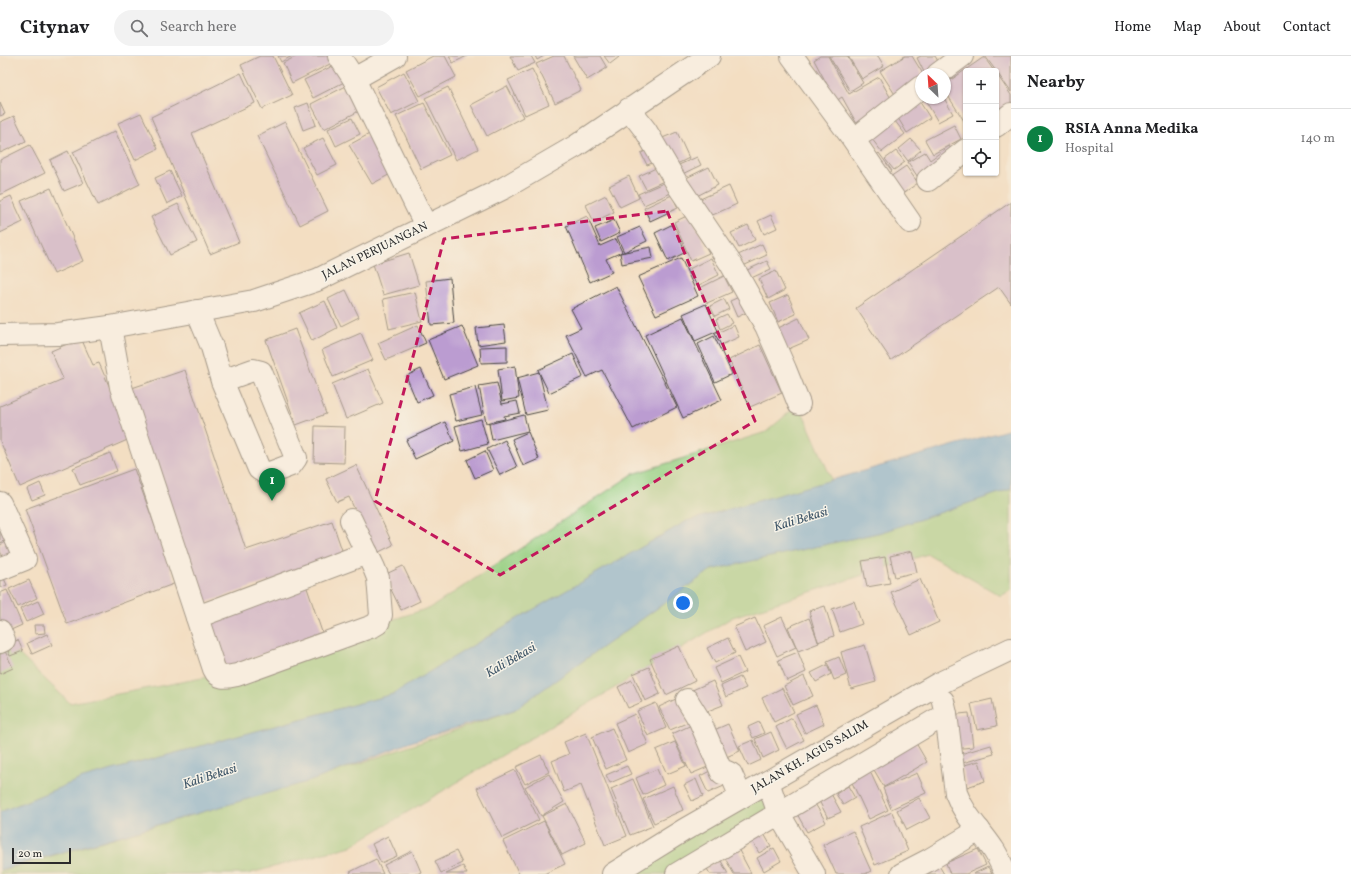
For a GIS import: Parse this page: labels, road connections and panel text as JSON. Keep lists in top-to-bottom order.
{
  "streets": {
    "street": ["JALAN PERJUANGAN", "JALAN KH. AGUS SALIM"]
  },
  "water": ["Kali Bekasi"],
  "scale_bar": "20 m",
  "north": "top left",
  "page": {
    "header": "Citynav",
    "search": "Search here",
    "nav": [
      "Home",
      "Map",
      "About",
      "Contact"
    ],
    "heading": "Nearby",
    "map_buttons": ["+", "−"],
    "list": [
      {
        "mark": "1",
        "name": "RSIA Anna Medika",
        "note": "Hospital",
        "value": "140 m"
      }
    ],
    "pins": "1",
    "scale": "20 m"
  }
}
